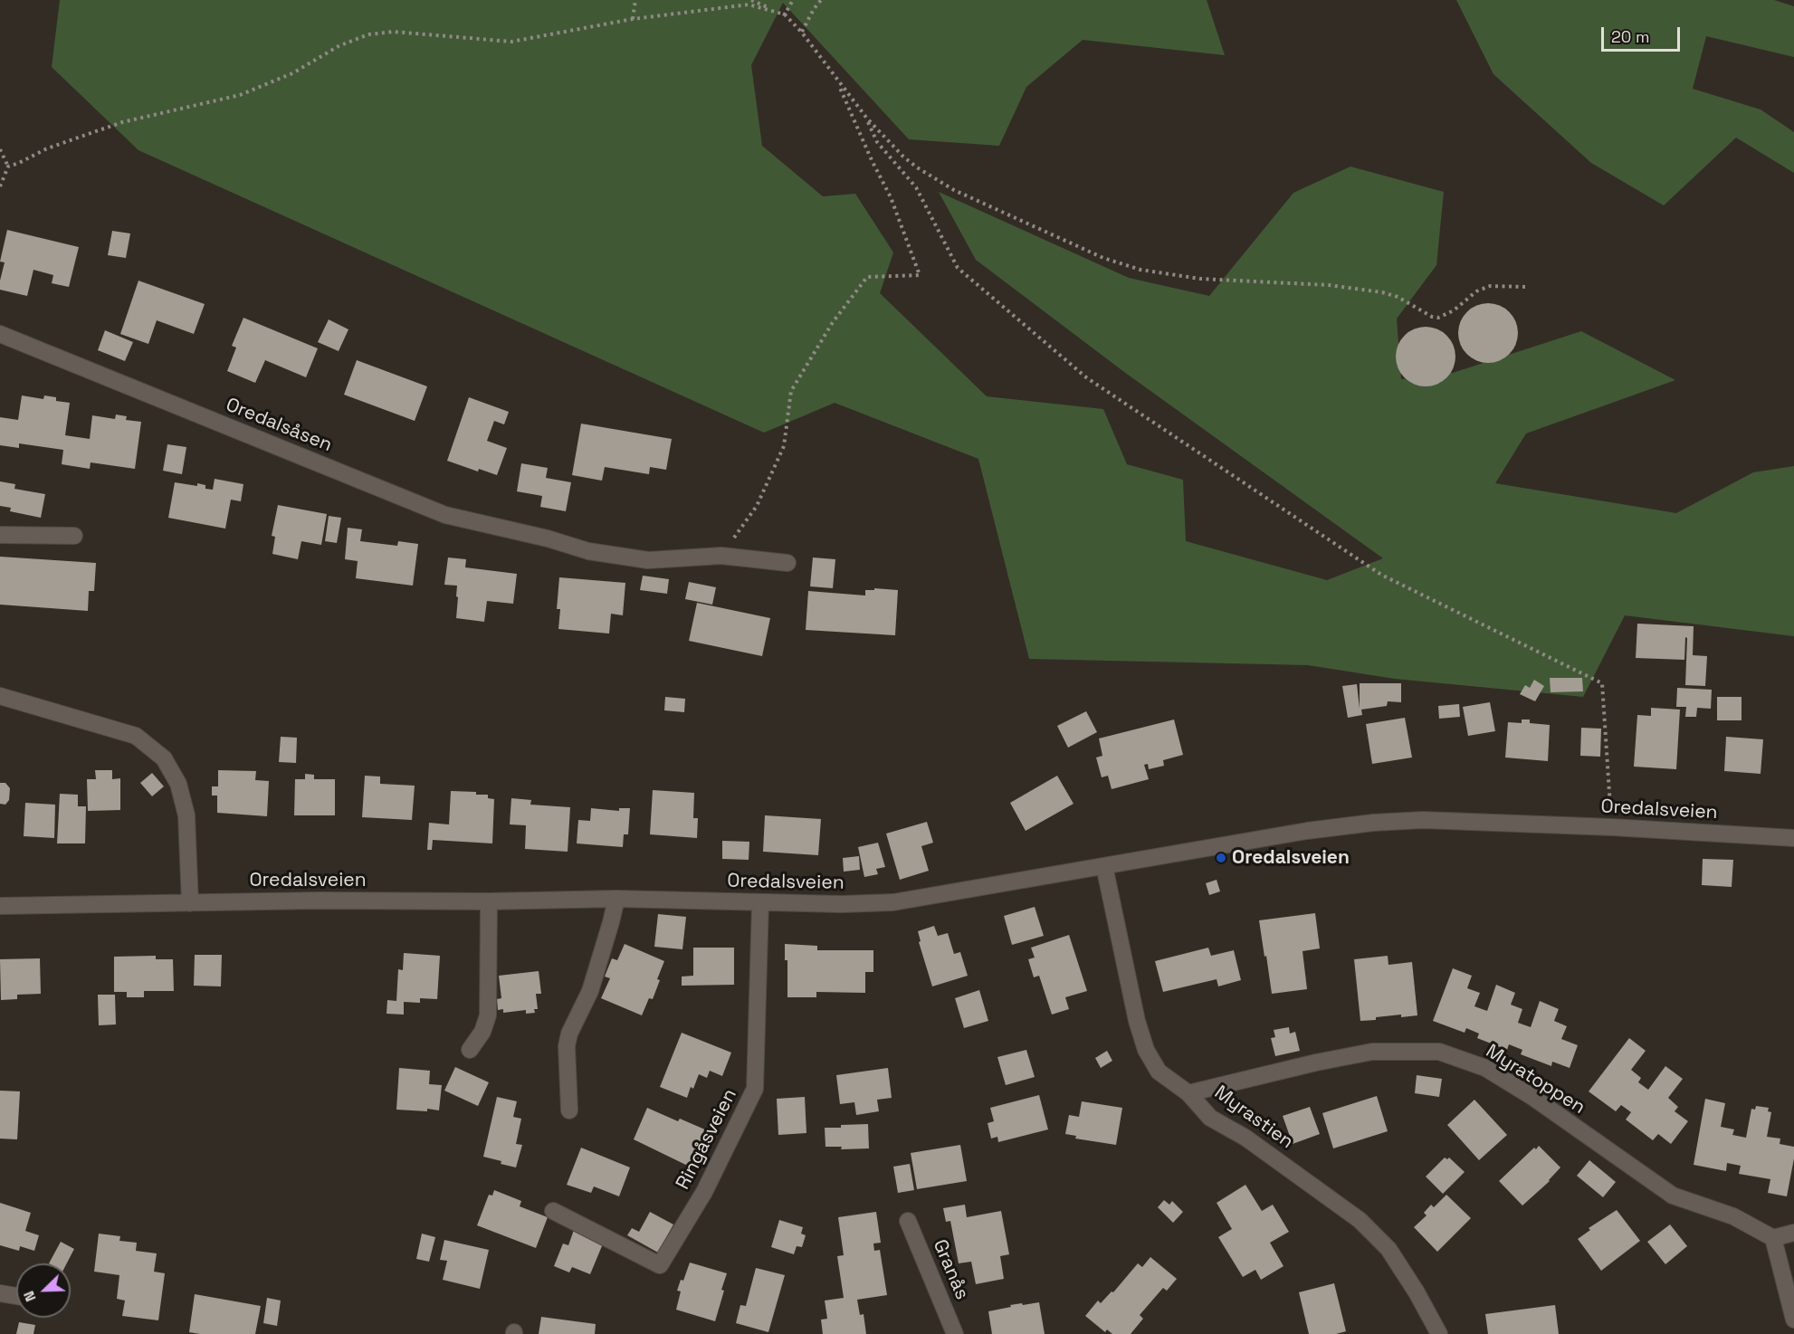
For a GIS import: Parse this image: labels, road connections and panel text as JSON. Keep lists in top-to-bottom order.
{
  "streets": {
    "street": [
      "Oredalsåsen",
      "Oredalsveien",
      "Myratoppen",
      "Myrastien",
      "Ringåsveien",
      "Granås"
    ]
  },
  "crossings": [
    ["Oredalsveien", "Myrastien"],
    ["Oredalsveien", "Ringåsveien"],
    ["Myratoppen", "Myrastien"]
  ],
  "places": ["Oredalsveien"],
  "scale_bar": "20 m",
  "north": "bottom left"
}
